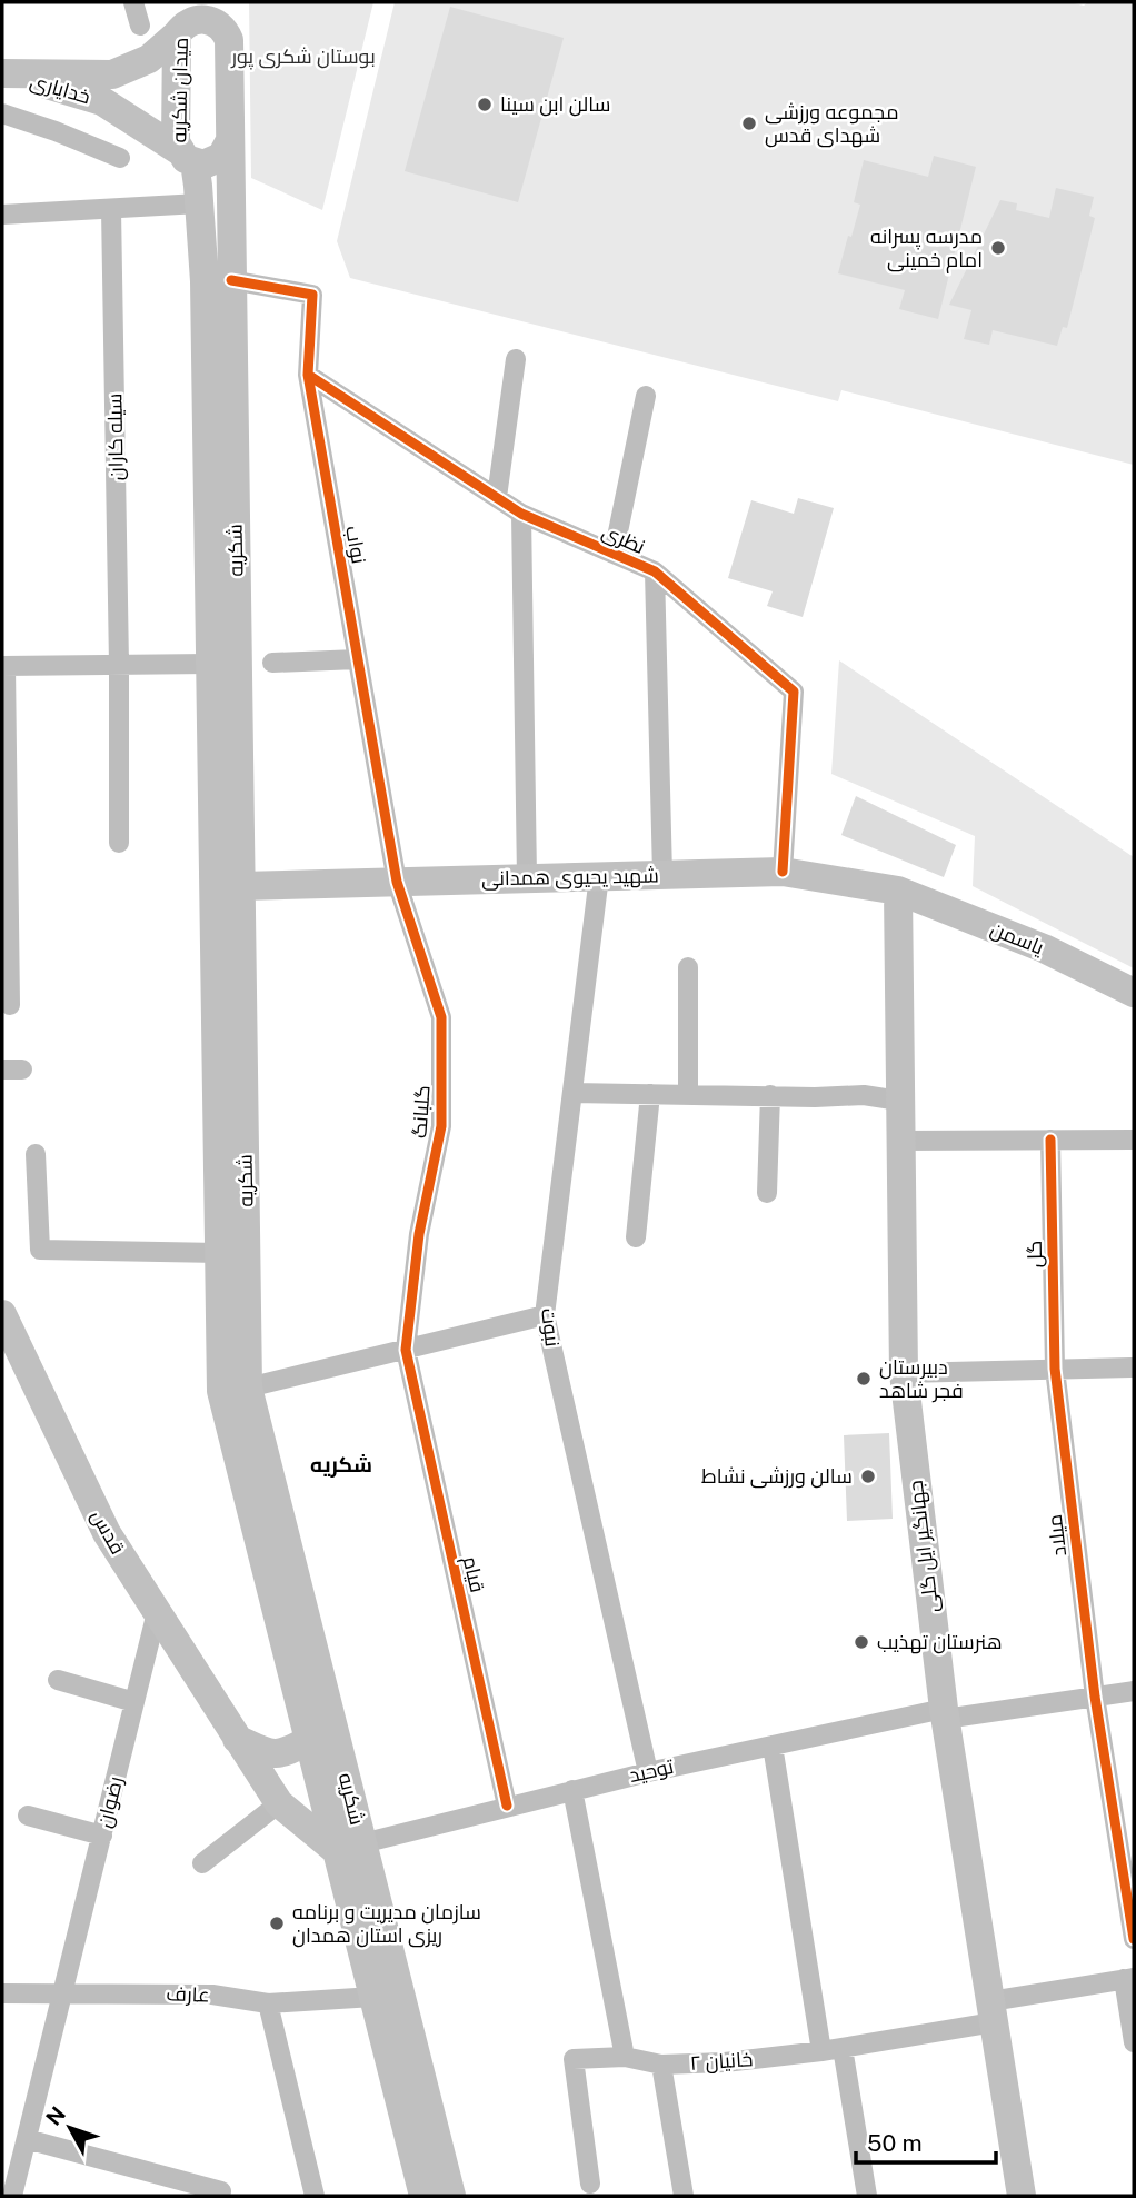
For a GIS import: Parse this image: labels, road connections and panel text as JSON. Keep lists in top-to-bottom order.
{
  "streets": {
    "main road": [
      "خدایاری",
      "میدان شکریه",
      "شکریه",
      "شهید یحیوی همدانی",
      "یاسمن",
      "قدس",
      "جهانگیر ایل گلی"
    ],
    "street": [
      "سیله کاران",
      "نظری",
      "نواب",
      "گلبانگ",
      "گل",
      "نبوت",
      "میلاد",
      "قیام",
      "توحید",
      "رضوان",
      "عارف",
      "خانیان ۲"
    ]
  },
  "crossings": [
    ["خدایاری", "میدان شکریه"],
    ["خدایاری", "شکریه"],
    ["میدان شکریه", "شکریه"],
    ["نظری", "نواب"],
    ["نظری", "شهید یحیوی همدانی"],
    ["نواب", "شکریه"],
    ["نواب", "شهید یحیوی همدانی"],
    ["نواب", "گلبانگ"],
    ["شکریه", "شهید یحیوی همدانی"],
    ["شکریه", "قدس"],
    ["شکریه", "توحید"],
    ["شکریه", "عارف"],
    ["شهید یحیوی همدانی", "یاسمن"],
    ["شهید یحیوی همدانی", "گلبانگ"],
    ["شهید یحیوی همدانی", "نبوت"],
    ["شهید یحیوی همدانی", "جهانگیر ایل گلی"],
    ["یاسمن", "جهانگیر ایل گلی"],
    ["گلبانگ", "قیام"],
    ["گل", "میلاد"],
    ["نبوت", "توحید"],
    ["قدس", "توحید"],
    ["قدس", "رضوان"],
    ["میلاد", "توحید"],
    ["جهانگیر ایل گلی", "توحید"],
    ["جهانگیر ایل گلی", "خانیان ۲"],
    ["قیام", "توحید"],
    ["رضوان", "عارف"]
  ],
  "districts": ["شکریه"],
  "parks": ["بوستان شکری پور"],
  "places": [
    "سالن ابن سینا",
    "مجموعه ورزشی شهدای قدس",
    "مدرسه پسرانه امام خمینی",
    "دبیرستان فجر شاهد",
    "سالن ورزشی نشاط",
    "هنرستان تهذیب",
    "سازمان مدیریت و برنامه ریزی استان همدان"
  ],
  "scale_bar": "50 m",
  "north": "top left"
}
